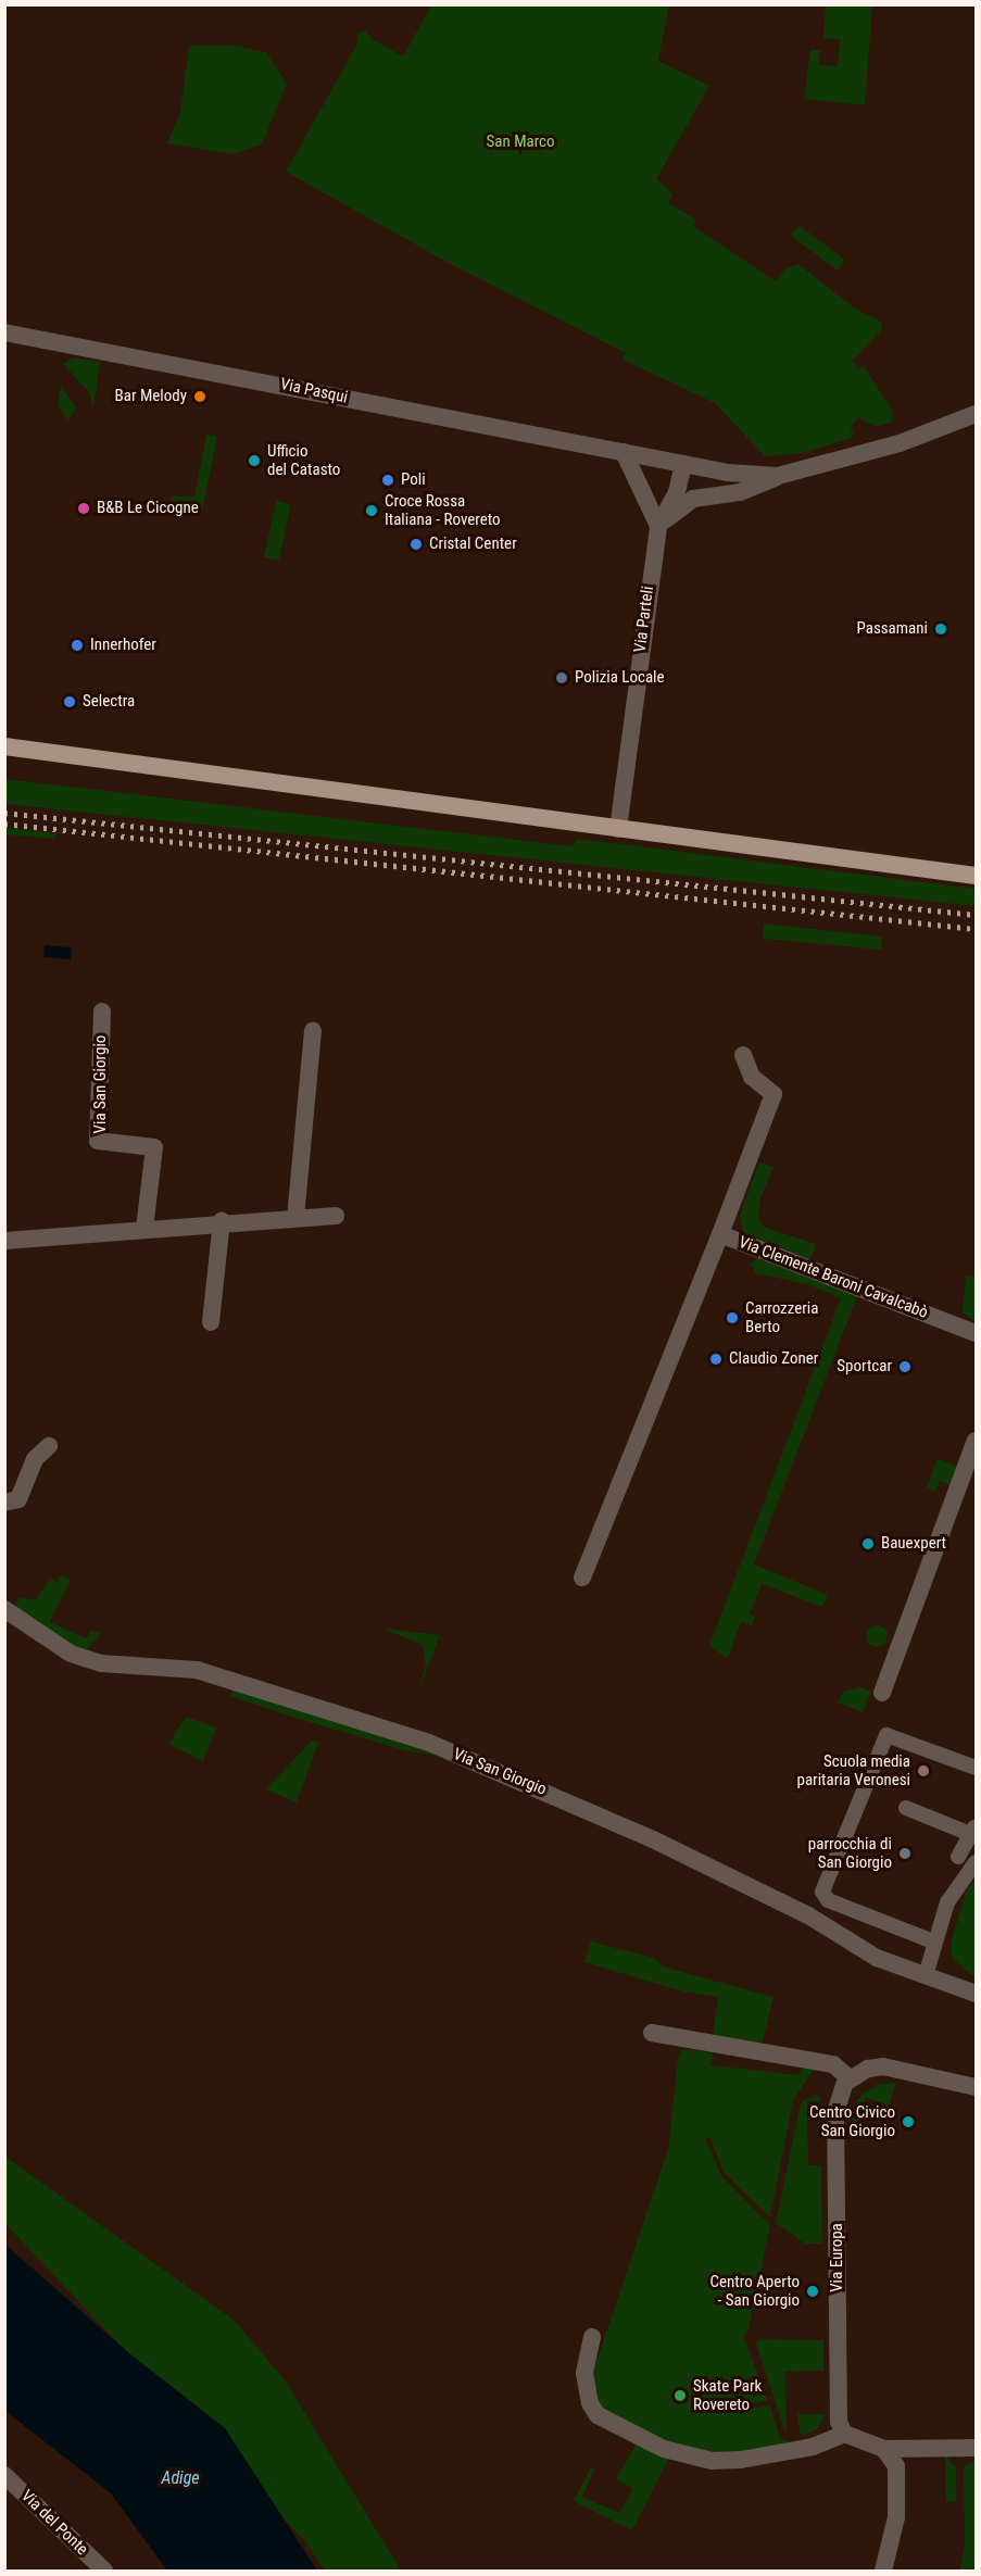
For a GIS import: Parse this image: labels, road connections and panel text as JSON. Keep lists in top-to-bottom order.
{
  "streets": {
    "street": [
      "Via Pasqui",
      "Via Parteli",
      "Via San Giorgio",
      "Via Clemente Baroni Cavalcabò",
      "Via Europa",
      "Via del Ponte"
    ]
  },
  "water": ["Adige"],
  "parks": ["San Marco"],
  "places": [
    "Bar Melody",
    "Ufficio del Catasto",
    "Poli",
    "B&B Le Cicogne",
    "Croce Rossa Italiana - Rovereto",
    "Cristal Center",
    "Passamani",
    "Innerhofer",
    "Polizia Locale",
    "Selectra",
    "Carrozzeria Berto",
    "Claudio Zoner",
    "Sportcar",
    "Bauexpert",
    "Scuola media paritaria Veronesi",
    "parrocchia di San Giorgio",
    "Centro Civico San Giorgio",
    "Centro Aperto - San Giorgio",
    "Skate Park Rovereto"
  ]
}
